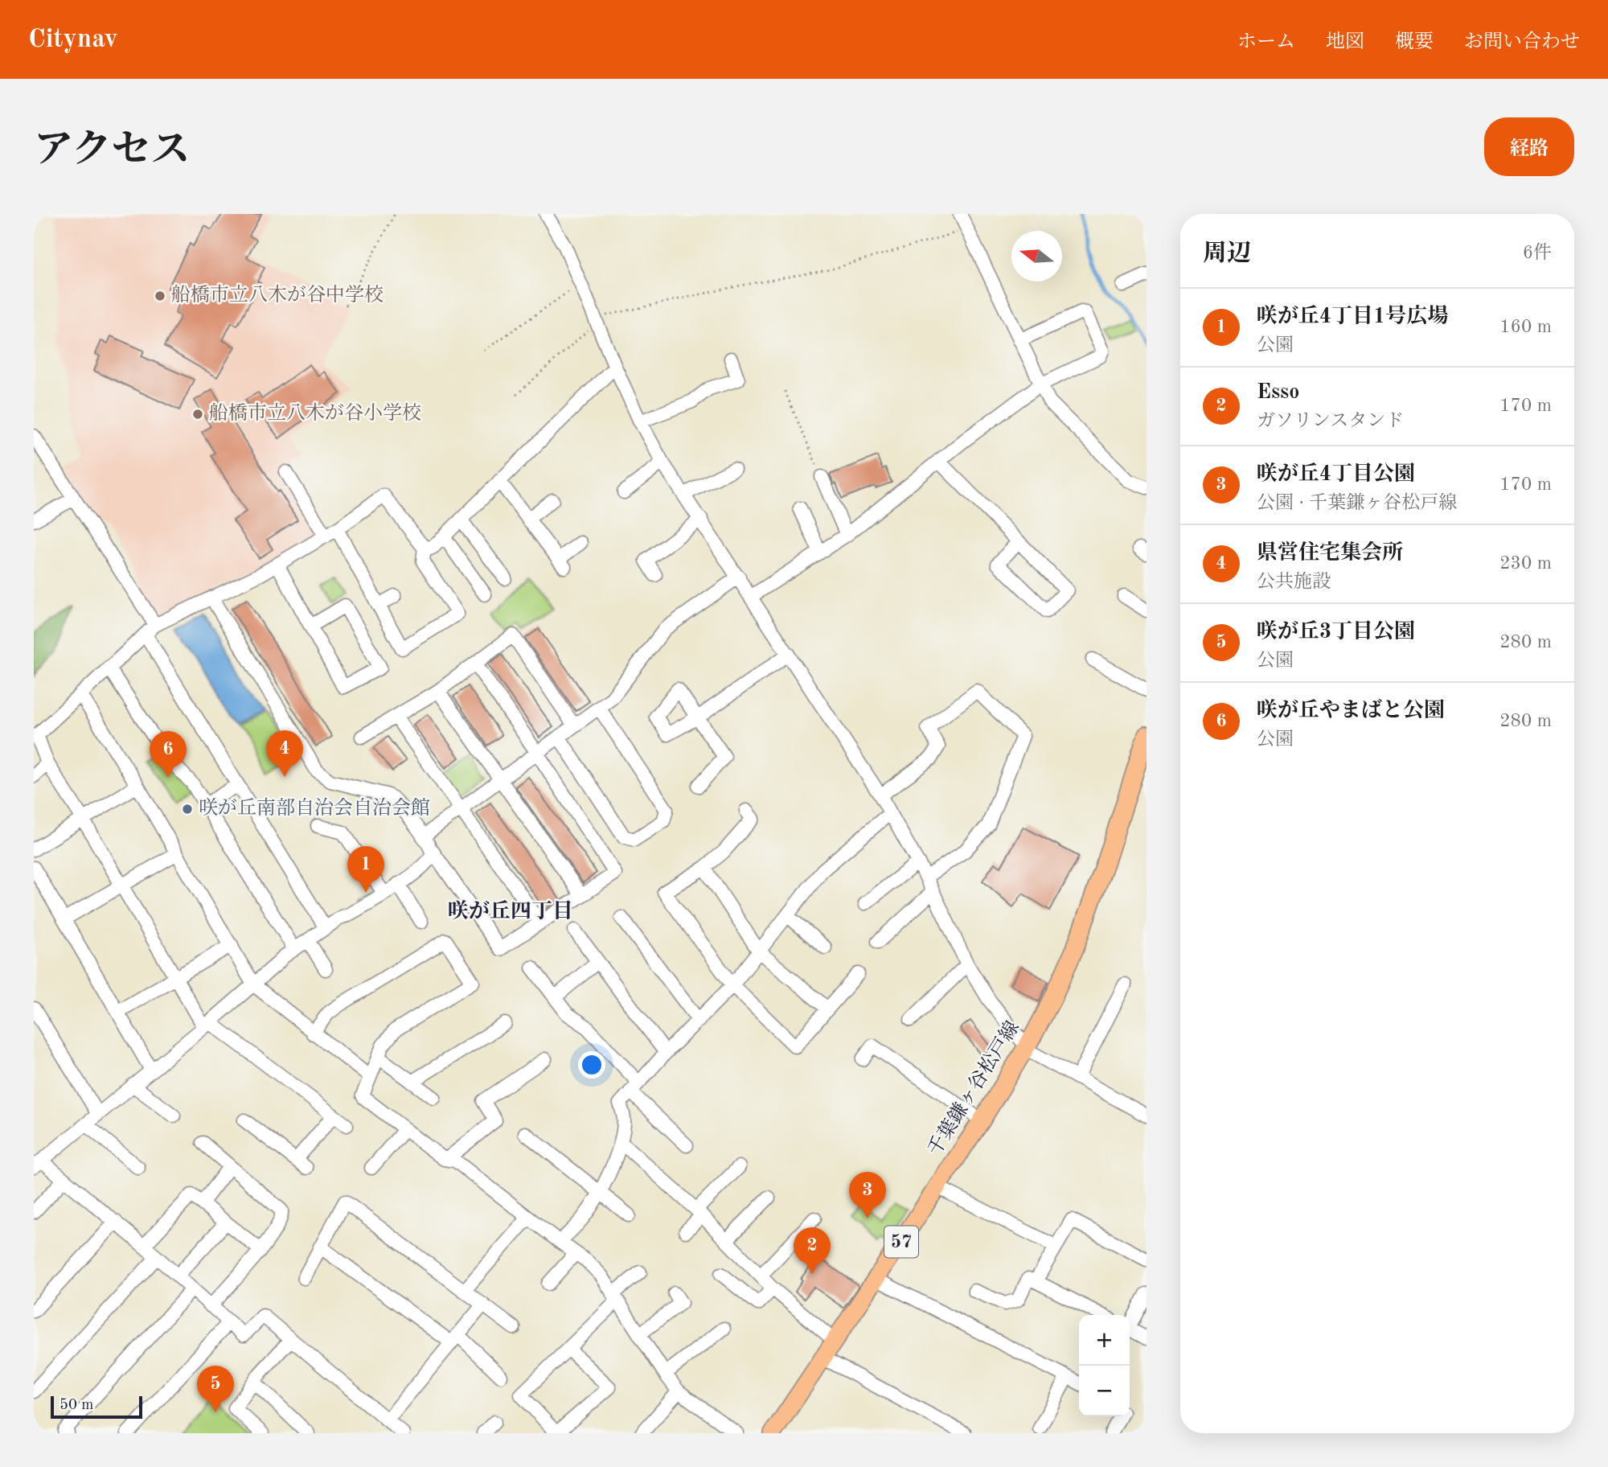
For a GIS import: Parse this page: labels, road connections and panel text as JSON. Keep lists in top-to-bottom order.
{
  "streets": {
    "main road": ["千葉鎌ヶ谷松戸線", "57"]
  },
  "districts": ["咲が丘四丁目"],
  "places": ["船橋市立八木が谷中学校", "船橋市立八木が谷小学校", "咲が丘南部自治会自治会館"],
  "scale_bar": "50 m",
  "north": "left",
  "page": {
    "header": "Citynav",
    "nav": [
      "ホーム",
      "地図",
      "概要",
      "お問い合わせ"
    ],
    "title": "アクセス",
    "buttons": "経路",
    "heading": ["周辺", "6件"],
    "list": [
      {
        "mark": "1",
        "name": "咲が丘4丁目1号広場",
        "note": "公園",
        "value": "160 m"
      },
      {
        "mark": "2",
        "name": "Esso",
        "note": "ガソリンスタンド",
        "value": "170 m"
      },
      {
        "mark": "3",
        "name": "咲が丘4丁目公園",
        "note": "公園 · 千葉鎌ヶ谷松戸線",
        "value": "170 m"
      },
      {
        "mark": "4",
        "name": "県営住宅集会所",
        "note": "公共施設",
        "value": "230 m"
      },
      {
        "mark": "5",
        "name": "咲が丘3丁目公園",
        "note": "公園",
        "value": "280 m"
      },
      {
        "mark": "6",
        "name": "咲が丘やまばと公園",
        "note": "公園",
        "value": "280 m"
      }
    ],
    "pins": [
      "4",
      "6",
      "1",
      "3",
      "2",
      "5"
    ],
    "map_buttons": ["+", "−"],
    "scale": "50 m"
  }
}
